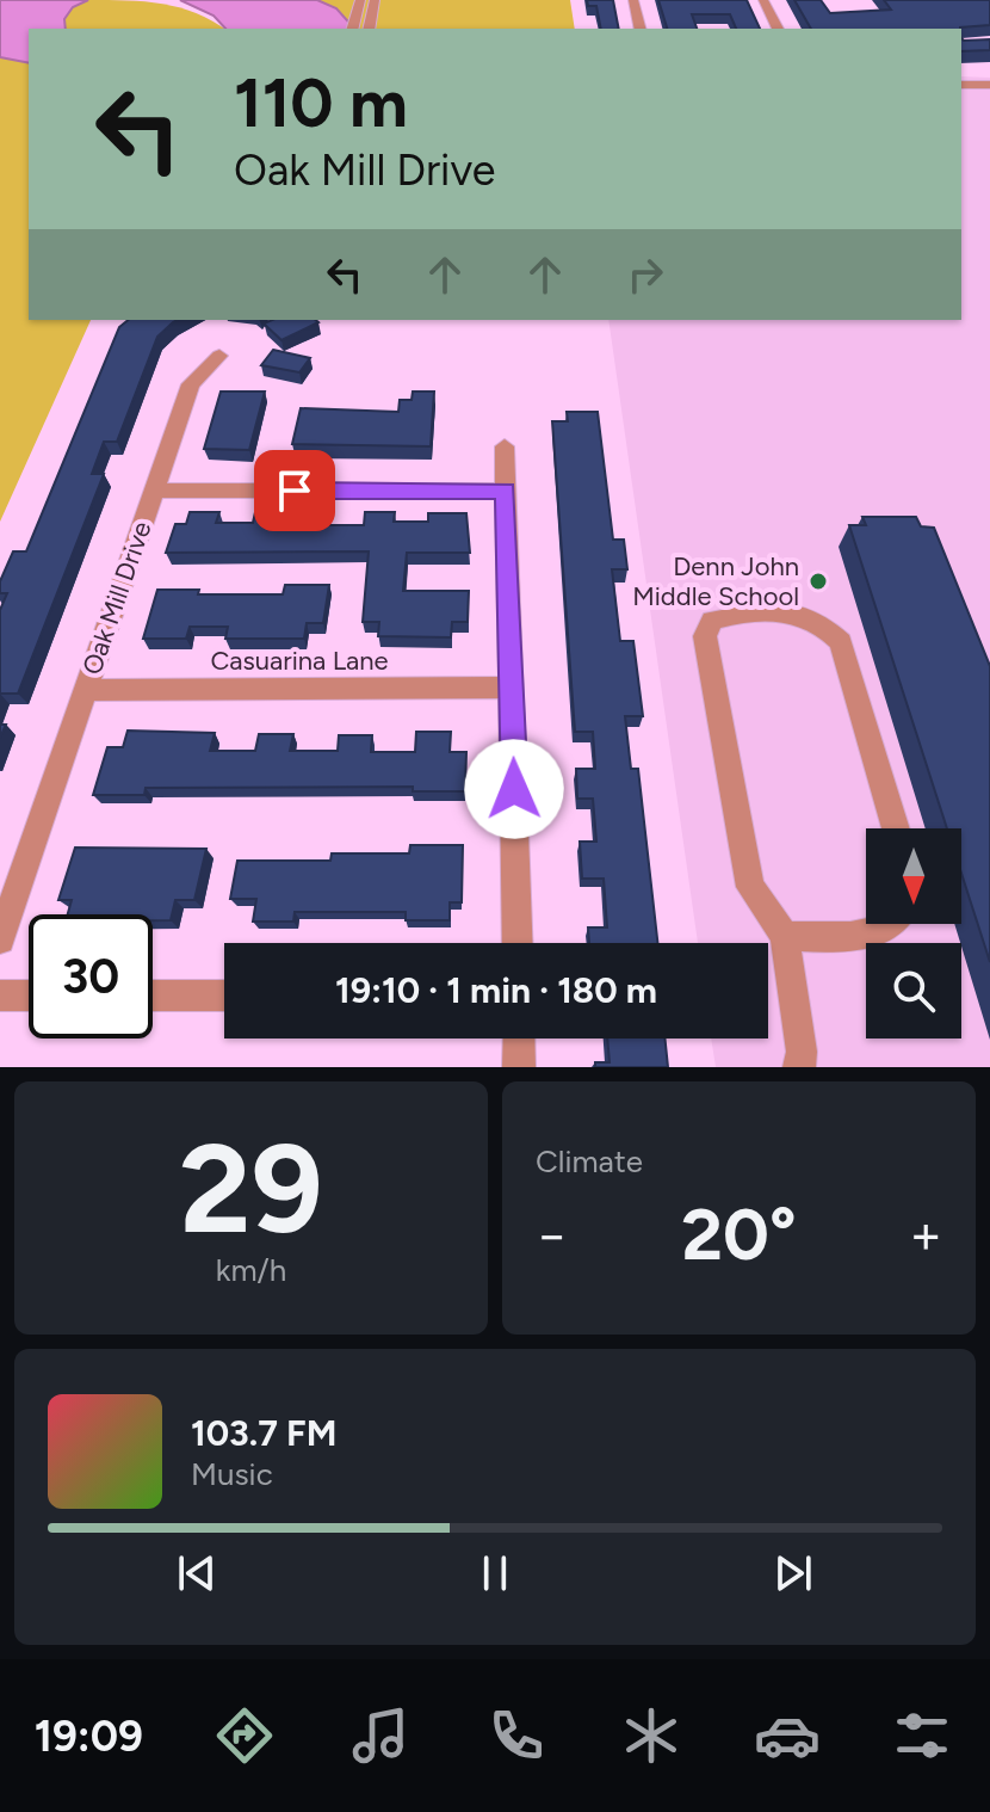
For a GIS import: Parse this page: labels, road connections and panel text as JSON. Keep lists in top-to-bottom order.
{
  "streets": {
    "street": ["Oak Mill Drive", "Casuarina Lane"]
  },
  "crossings": [
    ["Oak Mill Drive", "Casuarina Lane"]
  ],
  "places": ["Denn John Middle School"],
  "north": "bottom",
  "page": {
    "turn": ["110 m", "Oak Mill Drive"],
    "limit": "30",
    "trip": "19:10 · 1 min · 180 m",
    "tile": [
      ["29", "km/h"],
      "Climate"
    ],
    "heat": ["−", "20°", "+"],
    "song": ["103.7 FM", "Music"],
    "tabs": "19:09"
  }
}
